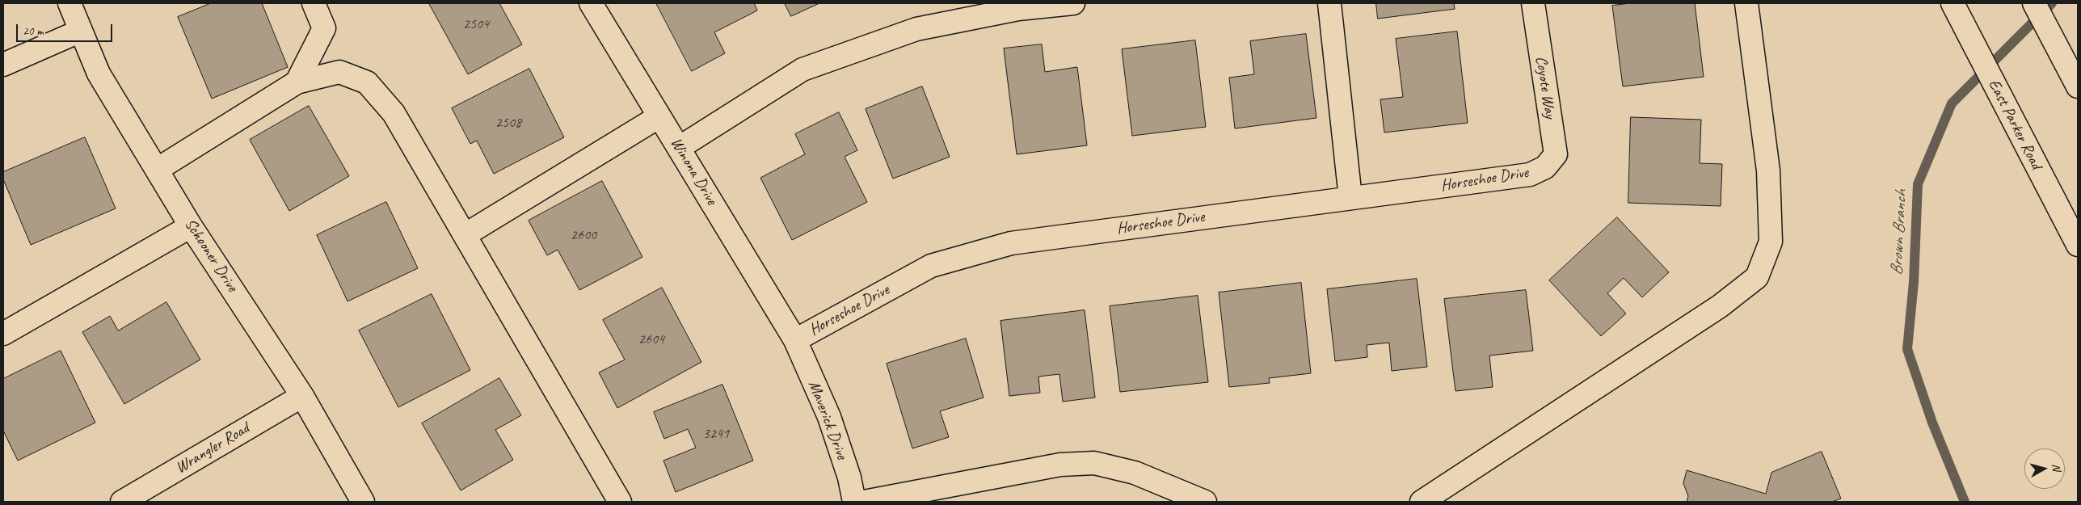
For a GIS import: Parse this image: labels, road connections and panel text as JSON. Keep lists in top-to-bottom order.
{
  "streets": {
    "street": [
      "Coyote Way",
      "East Parker Road",
      "Winona Drive",
      "Horseshoe Drive",
      "Schooner Drive",
      "Maverick Drive",
      "Wrangler Road"
    ]
  },
  "crossings": [
    ["Coyote Way", "Horseshoe Drive"],
    ["Winona Drive", "Horseshoe Drive"],
    ["Winona Drive", "Maverick Drive"],
    ["Horseshoe Drive", "Maverick Drive"],
    ["Schooner Drive", "Wrangler Road"]
  ],
  "water": ["Brown Branch"],
  "house_numbers": [
    "2504",
    "2508",
    "2600",
    "2604",
    "3241"
  ],
  "scale_bar": "20 m",
  "north": "right"
}
